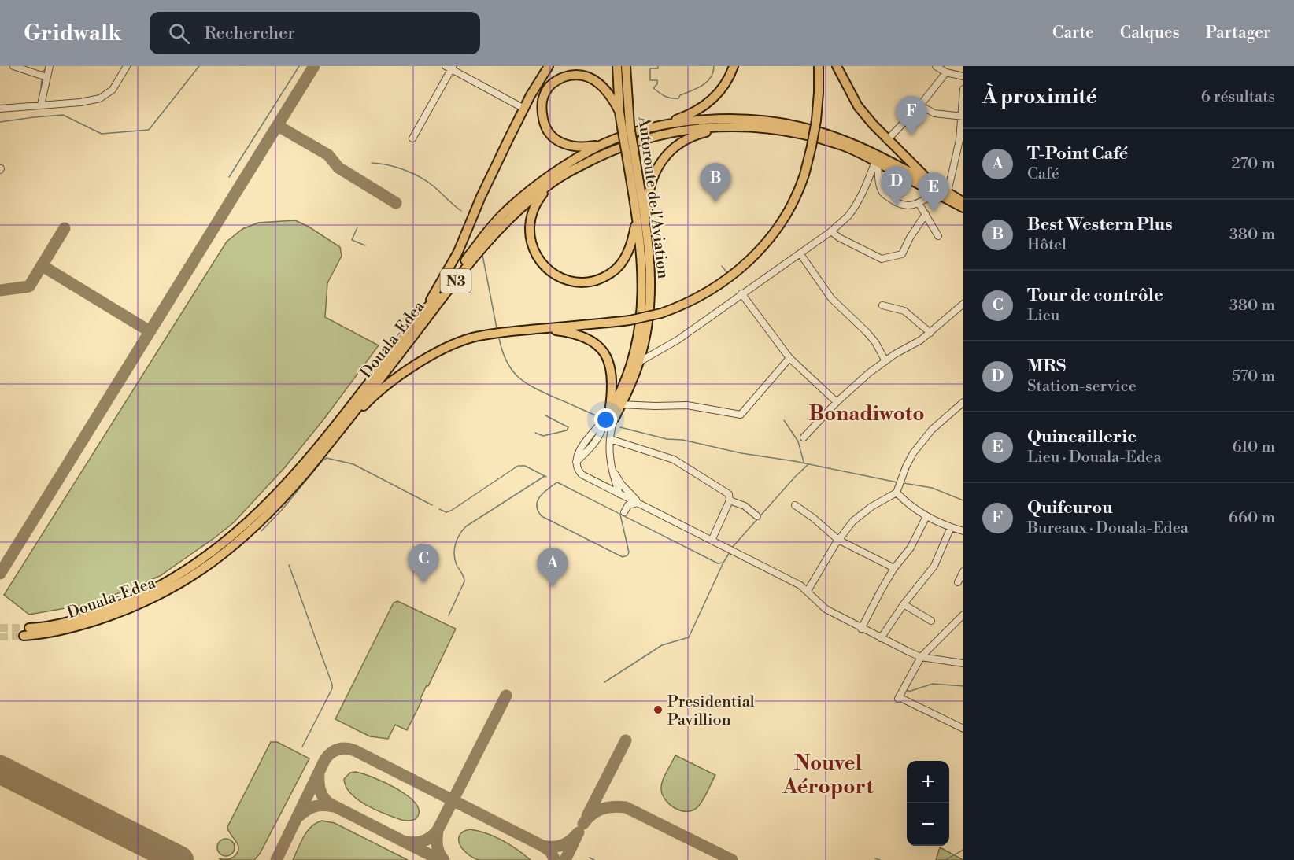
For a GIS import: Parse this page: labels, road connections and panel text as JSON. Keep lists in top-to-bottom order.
{
  "streets": {
    "highway": ["Autoroute de l'Aviation", "N3", "Douala-Edea"]
  },
  "districts": ["Bonadiwoto", "Nouvel Aéroport"],
  "places": ["Presidential Pavillion"],
  "page": {
    "header": "Gridwalk",
    "search": "Rechercher",
    "nav": ["Carte", "Calques", "Partager"],
    "heading": ["À proximité", "6 résultats"],
    "pins": [
      "F",
      "B",
      "D",
      "E",
      "C",
      "A"
    ],
    "list": [
      {
        "mark": "A",
        "name": "T-Point Café",
        "note": "Café",
        "value": "270 m"
      },
      {
        "mark": "B",
        "name": "Best Western Plus",
        "note": "Hôtel",
        "value": "380 m"
      },
      {
        "mark": "C",
        "name": "Tour de contrôle",
        "note": "Lieu",
        "value": "380 m"
      },
      {
        "mark": "D",
        "name": "MRS",
        "note": "Station-service",
        "value": "570 m"
      },
      {
        "mark": "E",
        "name": "Quincaillerie",
        "note": "Lieu · Douala-Edea",
        "value": "610 m"
      },
      {
        "mark": "F",
        "name": "Quifeurou",
        "note": "Bureaux · Douala-Edea",
        "value": "660 m"
      }
    ],
    "map_buttons": ["+", "−"]
  }
}
